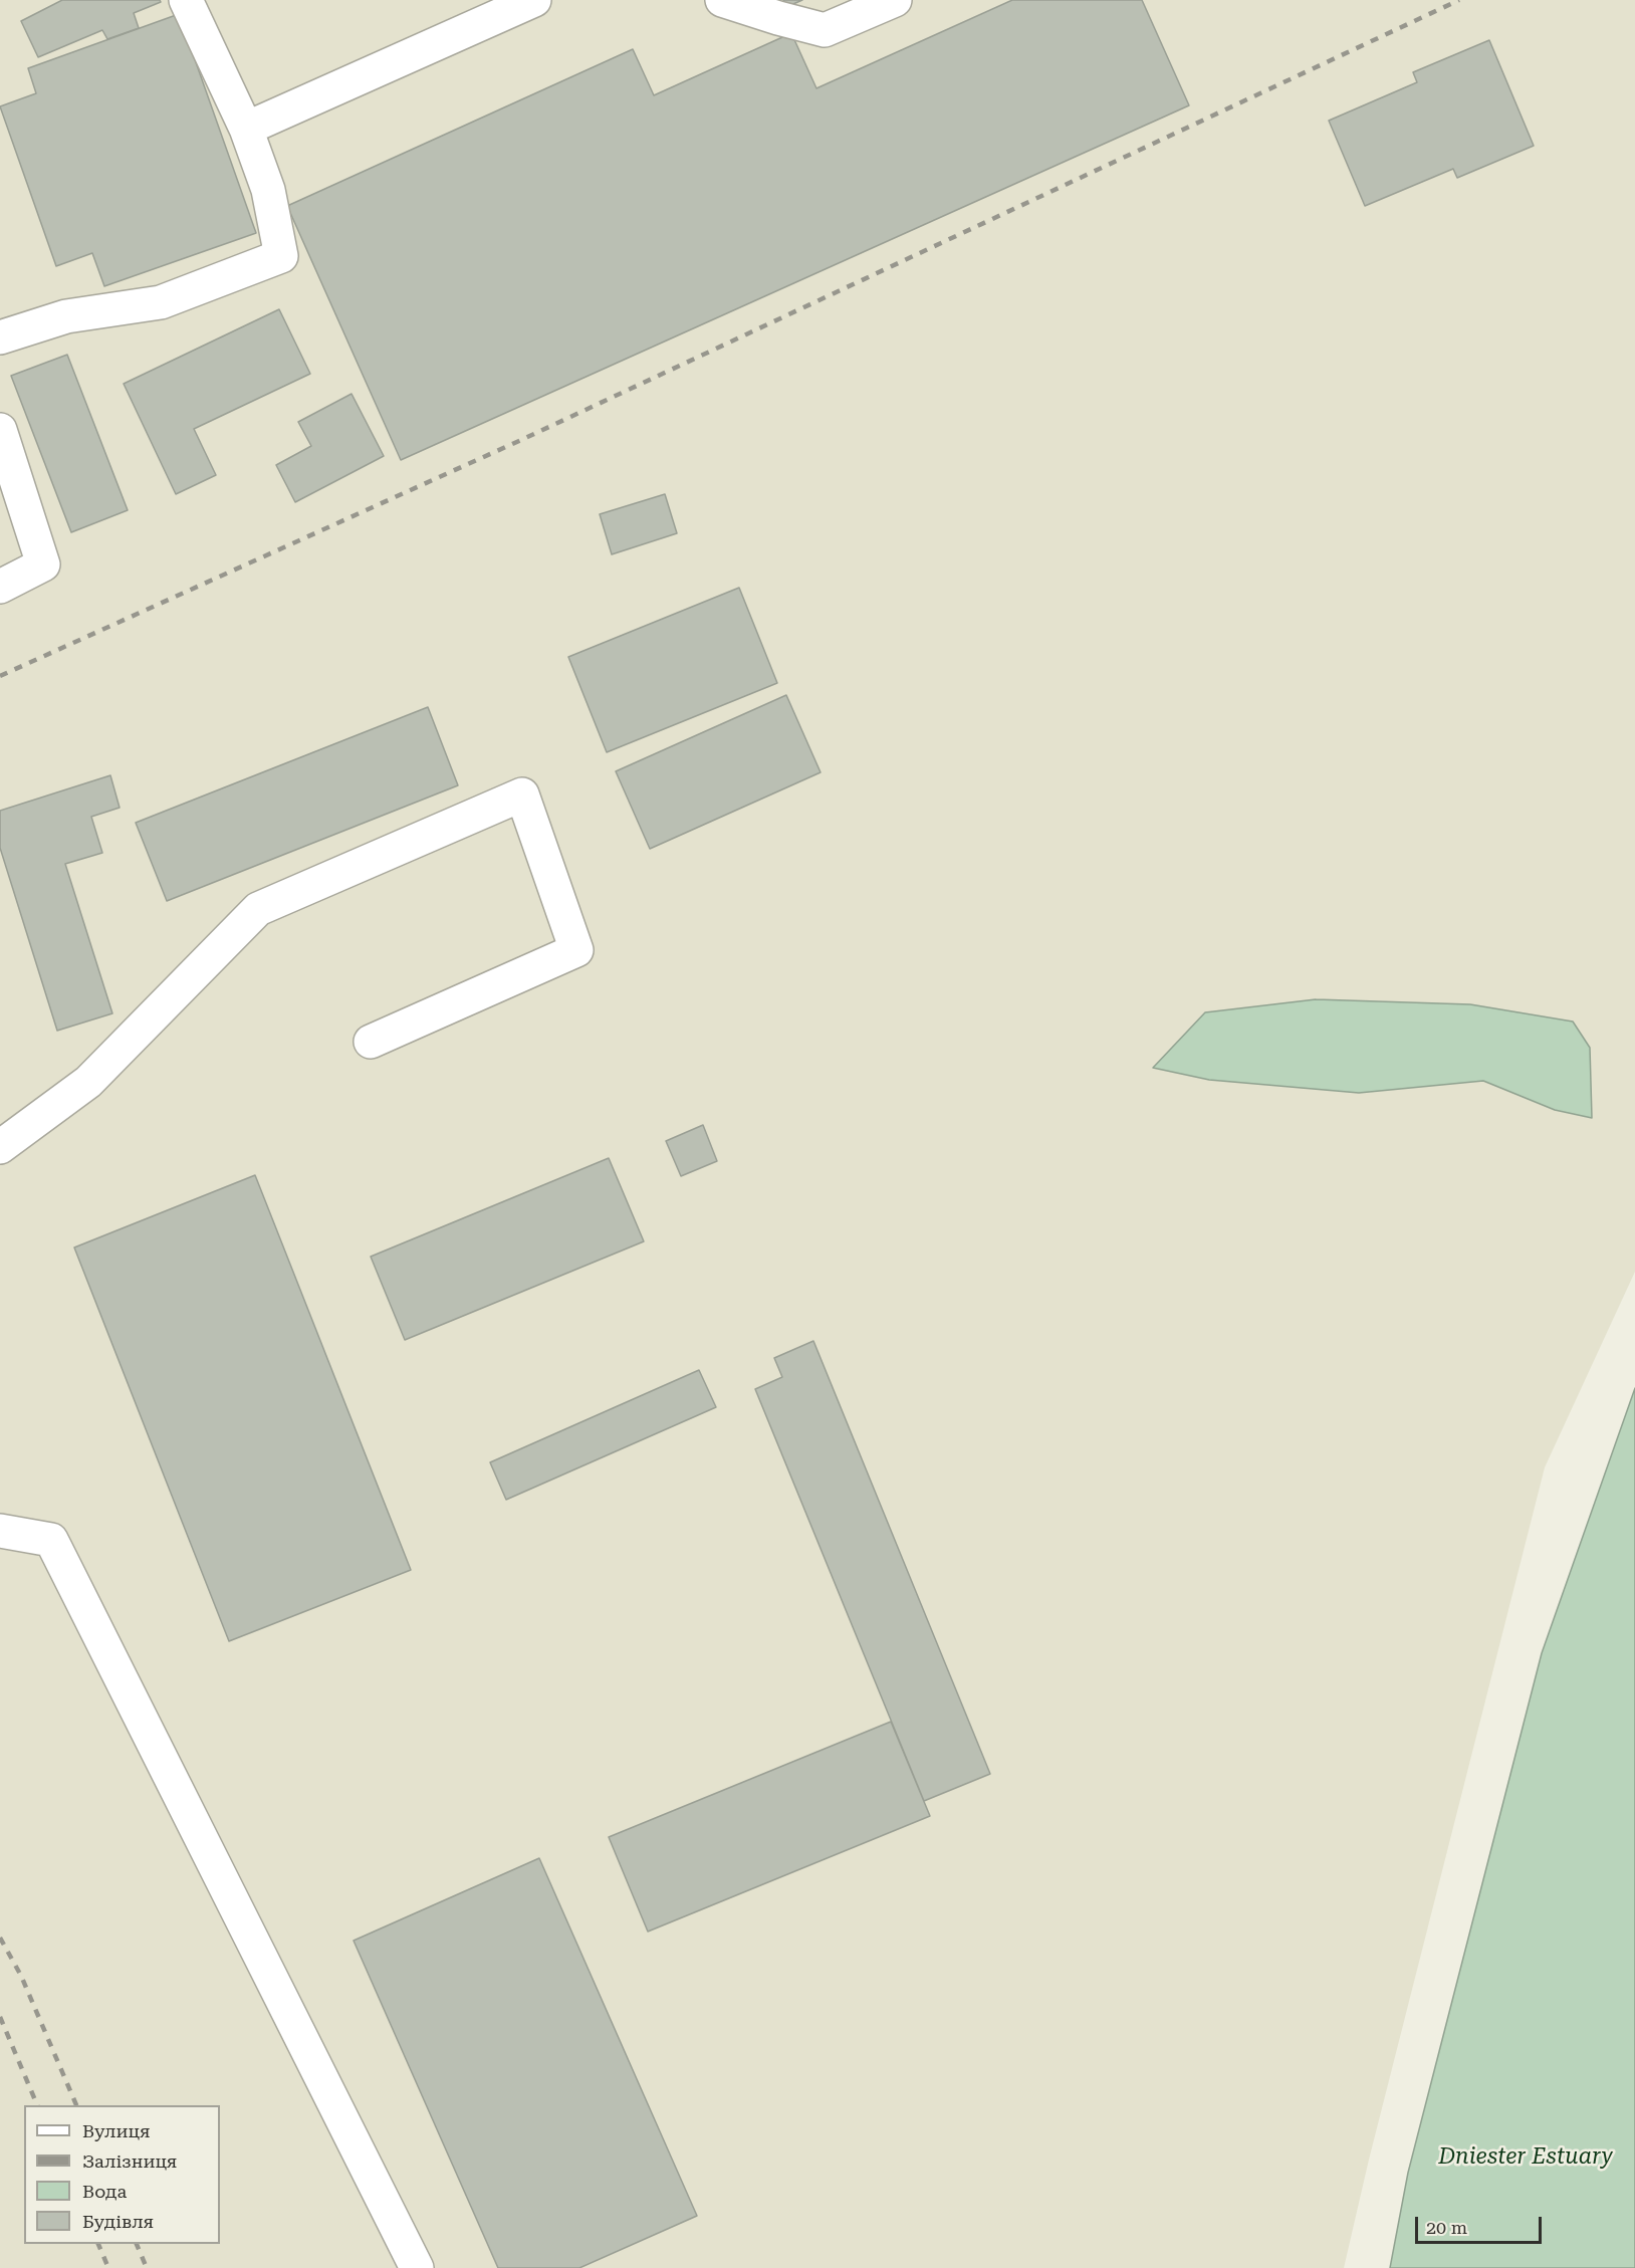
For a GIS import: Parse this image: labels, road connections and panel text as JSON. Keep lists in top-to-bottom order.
{
  "water": ["Dniester Estuary"],
  "legend": [
    "Вулиця",
    "Залізниця",
    "Вода",
    "Будівля"
  ],
  "scale_bar": "20 m"
}
